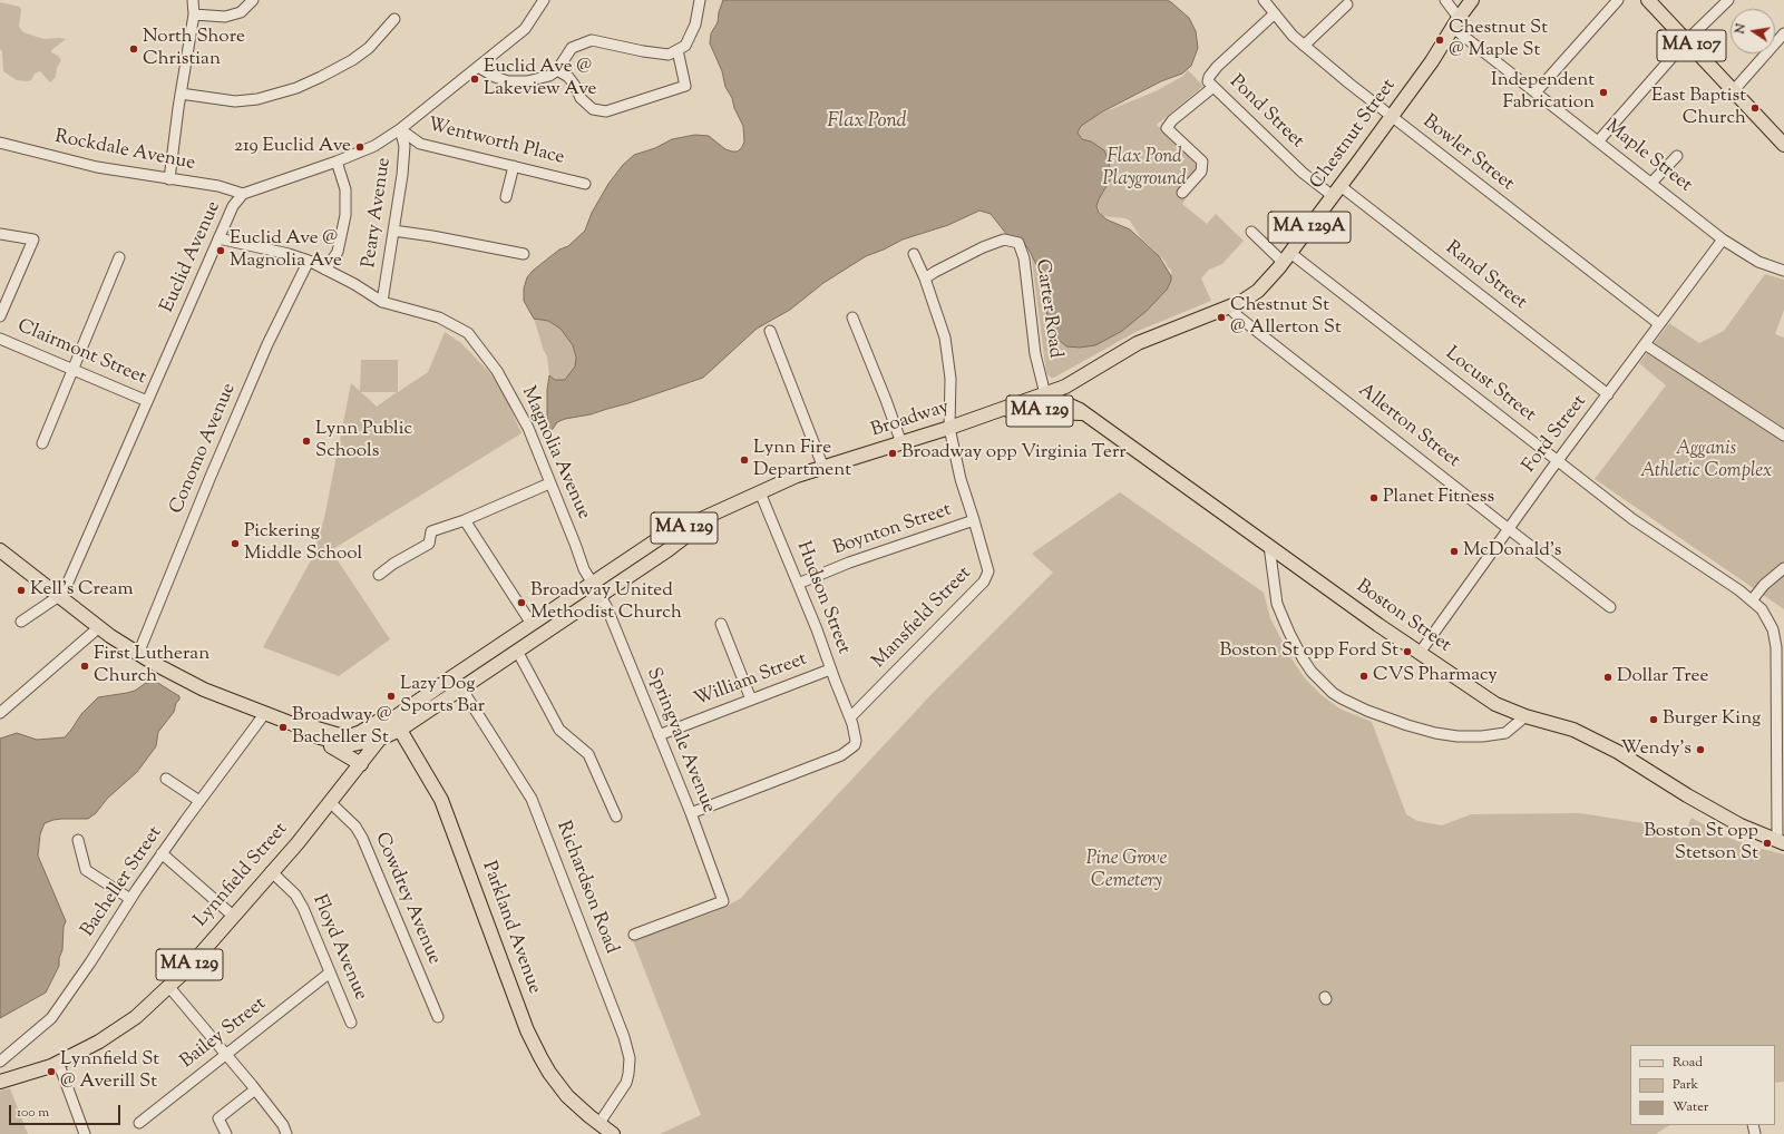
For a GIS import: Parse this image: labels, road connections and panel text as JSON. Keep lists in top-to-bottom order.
{
  "streets": {
    "main road": [
      "MA 107",
      "Chestnut Street",
      "MA 129A",
      "MA 129",
      "Broadway",
      "Boston Street",
      "Lynnfield Street",
      "Parkland Avenue"
    ],
    "street": [
      "Pond Street",
      "Wentworth Place",
      "Rockdale Avenue",
      "Bowler Street",
      "Maple Street",
      "Peary Avenue",
      "Euclid Avenue",
      "Rand Street",
      "Carter Road",
      "Clairmont Street",
      "Locust Street",
      "Allerton Street",
      "Ford Street",
      "Conomo Avenue",
      "Magnolia Avenue",
      "Boynton Street",
      "Hudson Street",
      "Mansfield Street",
      "William Street",
      "Springvale Avenue",
      "Bacheller Street",
      "Richardson Road",
      "Cowdrey Avenue",
      "Floyd Avenue",
      "Bailey Street"
    ]
  },
  "crossings": [
    ["Pond Street", "Chestnut Street"],
    ["Pond Street", "Bowler Street"],
    ["Pond Street", "Rand Street"],
    ["Chestnut Street", "Bowler Street"],
    ["Chestnut Street", "Maple Street"],
    ["Chestnut Street", "Rand Street"],
    ["Chestnut Street", "Carter Road"],
    ["Chestnut Street", "Locust Street"],
    ["Chestnut Street", "Broadway"],
    ["Chestnut Street", "Allerton Street"],
    ["Chestnut Street", "Boston Street"],
    ["Wentworth Place", "Peary Avenue"],
    ["Wentworth Place", "Euclid Avenue"],
    ["Rockdale Avenue", "Euclid Avenue"],
    ["Bowler Street", "Ford Street"],
    ["Maple Street", "Ford Street"],
    ["Peary Avenue", "Euclid Avenue"],
    ["Peary Avenue", "Magnolia Avenue"],
    ["Euclid Avenue", "Clairmont Street"],
    ["Euclid Avenue", "Broadway"],
    ["Euclid Avenue", "Magnolia Avenue"],
    ["Rand Street", "Ford Street"],
    ["Carter Road", "Broadway"],
    ["Carter Road", "Boston Street"],
    ["Locust Street", "Ford Street"],
    ["MA 129", "Broadway"],
    ["MA 129", "Boston Street"],
    ["Broadway", "Conomo Avenue"],
    ["Broadway", "Magnolia Avenue"],
    ["Broadway", "Hudson Street"],
    ["Broadway", "Boston Street"],
    ["Broadway", "Mansfield Street"],
    ["Broadway", "Springvale Avenue"],
    ["Broadway", "Lynnfield Street"],
    ["Broadway", "Bacheller Street"],
    ["Broadway", "Richardson Road"],
    ["Broadway", "Parkland Avenue"],
    ["Allerton Street", "Ford Street"],
    ["Ford Street", "Boston Street"],
    ["Conomo Avenue", "Magnolia Avenue"],
    ["Magnolia Avenue", "Springvale Avenue"],
    ["Boynton Street", "Hudson Street"],
    ["Boynton Street", "Mansfield Street"],
    ["Hudson Street", "Mansfield Street"],
    ["Hudson Street", "William Street"],
    ["Hudson Street", "Springvale Avenue"],
    ["William Street", "Springvale Avenue"],
    ["Lynnfield Street", "Cowdrey Avenue"],
    ["Lynnfield Street", "Floyd Avenue"],
    ["Richardson Road", "Parkland Avenue"],
    ["Floyd Avenue", "Bailey Street"]
  ],
  "water": ["Flax Pond"],
  "parks": ["Flax Pond Playground", "Agganis Athletic Complex", "Pine Grove Cemetery"],
  "places": [
    "Chestnut St @ Maple St",
    "North Shore Christian",
    "Euclid Ave @ Lakeview Ave",
    "Independent Fabrication",
    "East Baptist Church",
    "219 Euclid Ave",
    "Euclid Ave @ Magnolia Ave",
    "Chestnut St @ Allerton St",
    "Lynn Public Schools",
    "Broadway opp Virginia Terr",
    "Lynn Fire Department",
    "Planet Fitness",
    "Pickering Middle School",
    "McDonald's",
    "Kell's Cream",
    "Broadway United Methodist Church",
    "Boston St opp Ford St",
    "First Lutheran Church",
    "CVS Pharmacy",
    "Dollar Tree",
    "Lazy Dog Sports Bar",
    "Burger King",
    "Broadway @ Bacheller St",
    "Wendy's",
    "Boston St opp Stetson St",
    "Lynnfield St @ Averill St"
  ],
  "legend": ["Road", "Park", "Water"],
  "scale_bar": "100 m",
  "north": "left"
}
